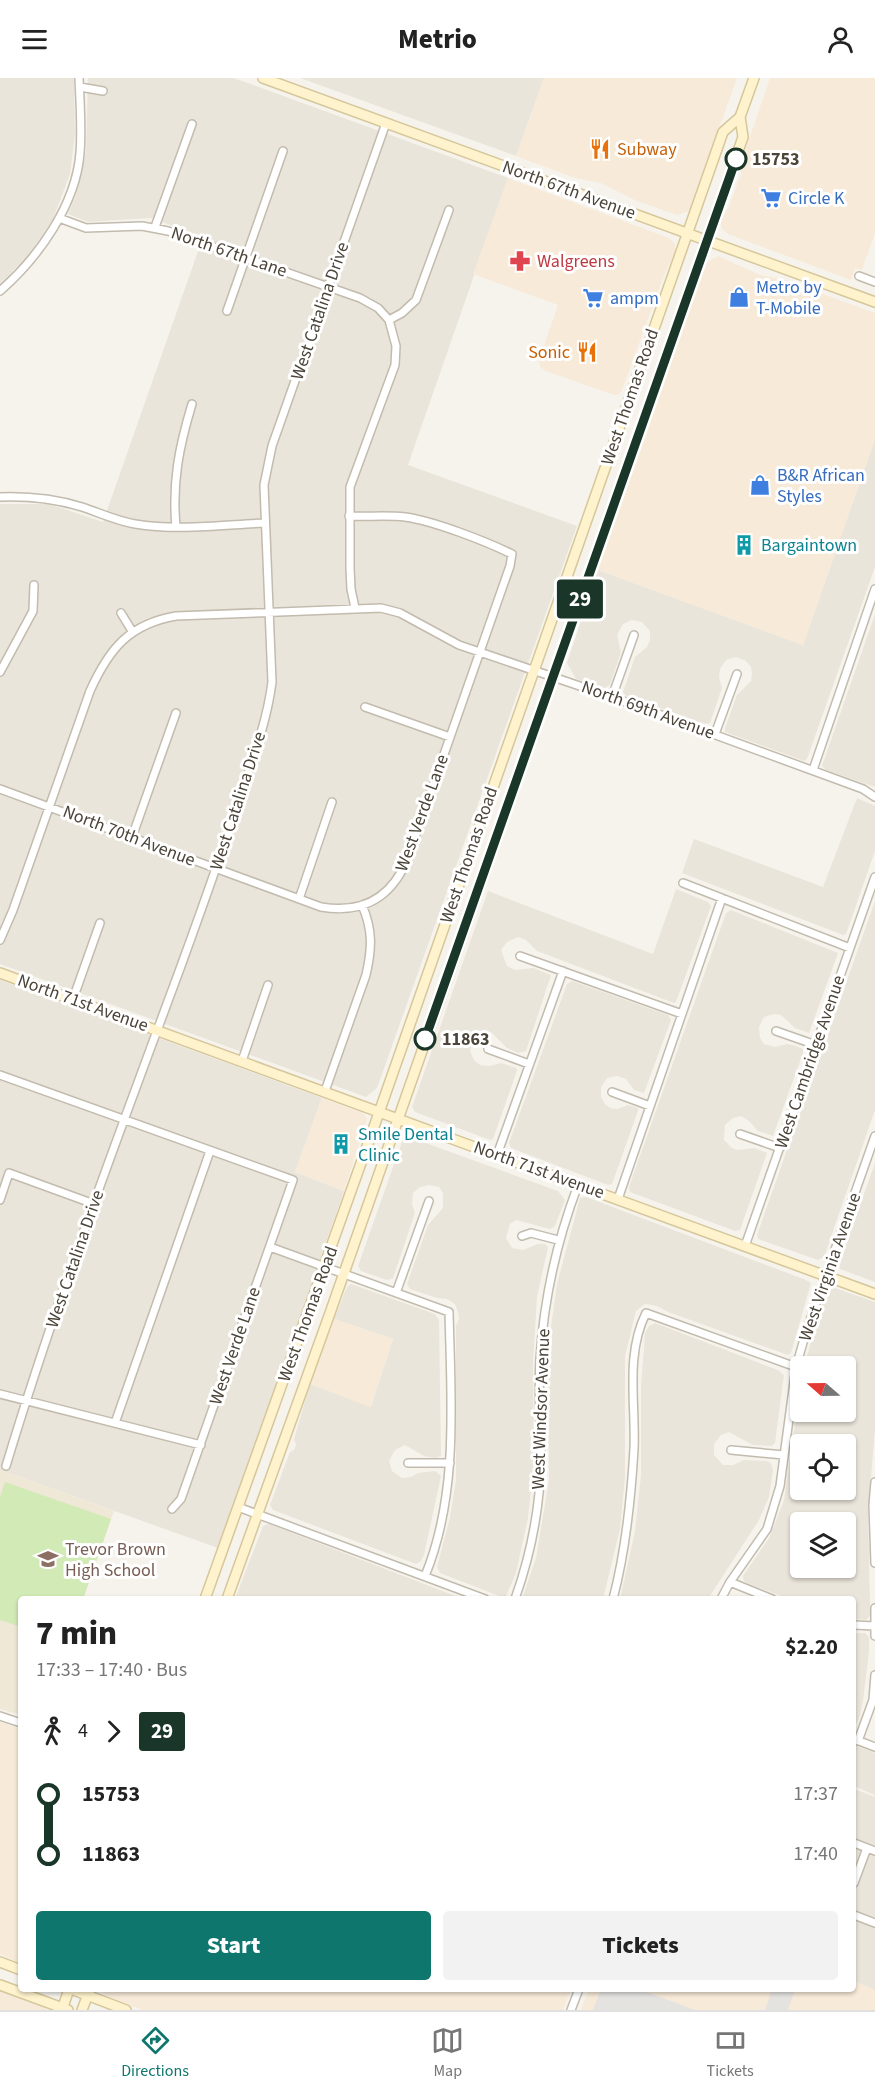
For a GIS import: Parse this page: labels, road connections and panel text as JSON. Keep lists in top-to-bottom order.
{
  "streets": {
    "main road": ["North 67th Avenue", "West Thomas Road", "North 71st Avenue"],
    "street": [
      "North 67th Lane",
      "West Catalina Drive",
      "North 69th Avenue",
      "West Verde Lane",
      "North 70th Avenue",
      "West Cambridge Avenue",
      "West Virginia Avenue",
      "West Windsor Avenue"
    ]
  },
  "crossings": [
    ["North 67th Avenue", "West Catalina Drive"],
    ["North 67th Avenue", "West Thomas Road"],
    ["North 67th Lane", "West Catalina Drive"],
    ["West Catalina Drive", "North 69th Avenue"],
    ["West Catalina Drive", "North 70th Avenue"],
    ["West Catalina Drive", "North 71st Avenue"],
    ["West Thomas Road", "North 69th Avenue"],
    ["West Thomas Road", "North 71st Avenue"],
    ["North 69th Avenue", "West Verde Lane"],
    ["North 69th Avenue", "North 70th Avenue"],
    ["West Verde Lane", "North 70th Avenue"],
    ["North 71st Avenue", "West Cambridge Avenue"],
    ["North 71st Avenue", "West Virginia Avenue"],
    ["North 71st Avenue", "West Windsor Avenue"]
  ],
  "places": {
    "restaurant": ["Subway", "Sonic"],
    "other": ["15753", "11863"],
    "supermarket": ["Circle K", "ampm"],
    "pharmacy": ["Walgreens"],
    "shop": ["Metro by T-Mobile", "B&R African Styles"],
    "building": ["Bargaintown", "Smile Dental Clinic"],
    "school or university": ["Trevor Brown High School"]
  },
  "lines": ["bus line 29"],
  "north": "left",
  "page": {
    "header": "Metrio",
    "on_map": "29",
    "heading": ["7 min", "17:33 – 17:40 · Bus", "$2.20"],
    "legs": ["4", "29"],
    "list": [
      {
        "name": "15753",
        "value": "17:37"
      },
      {
        "name": "11863",
        "value": "17:40"
      }
    ],
    "buttons": ["Start", "Tickets"],
    "tabs": ["Directions", "Map", "Tickets"]
  }
}
